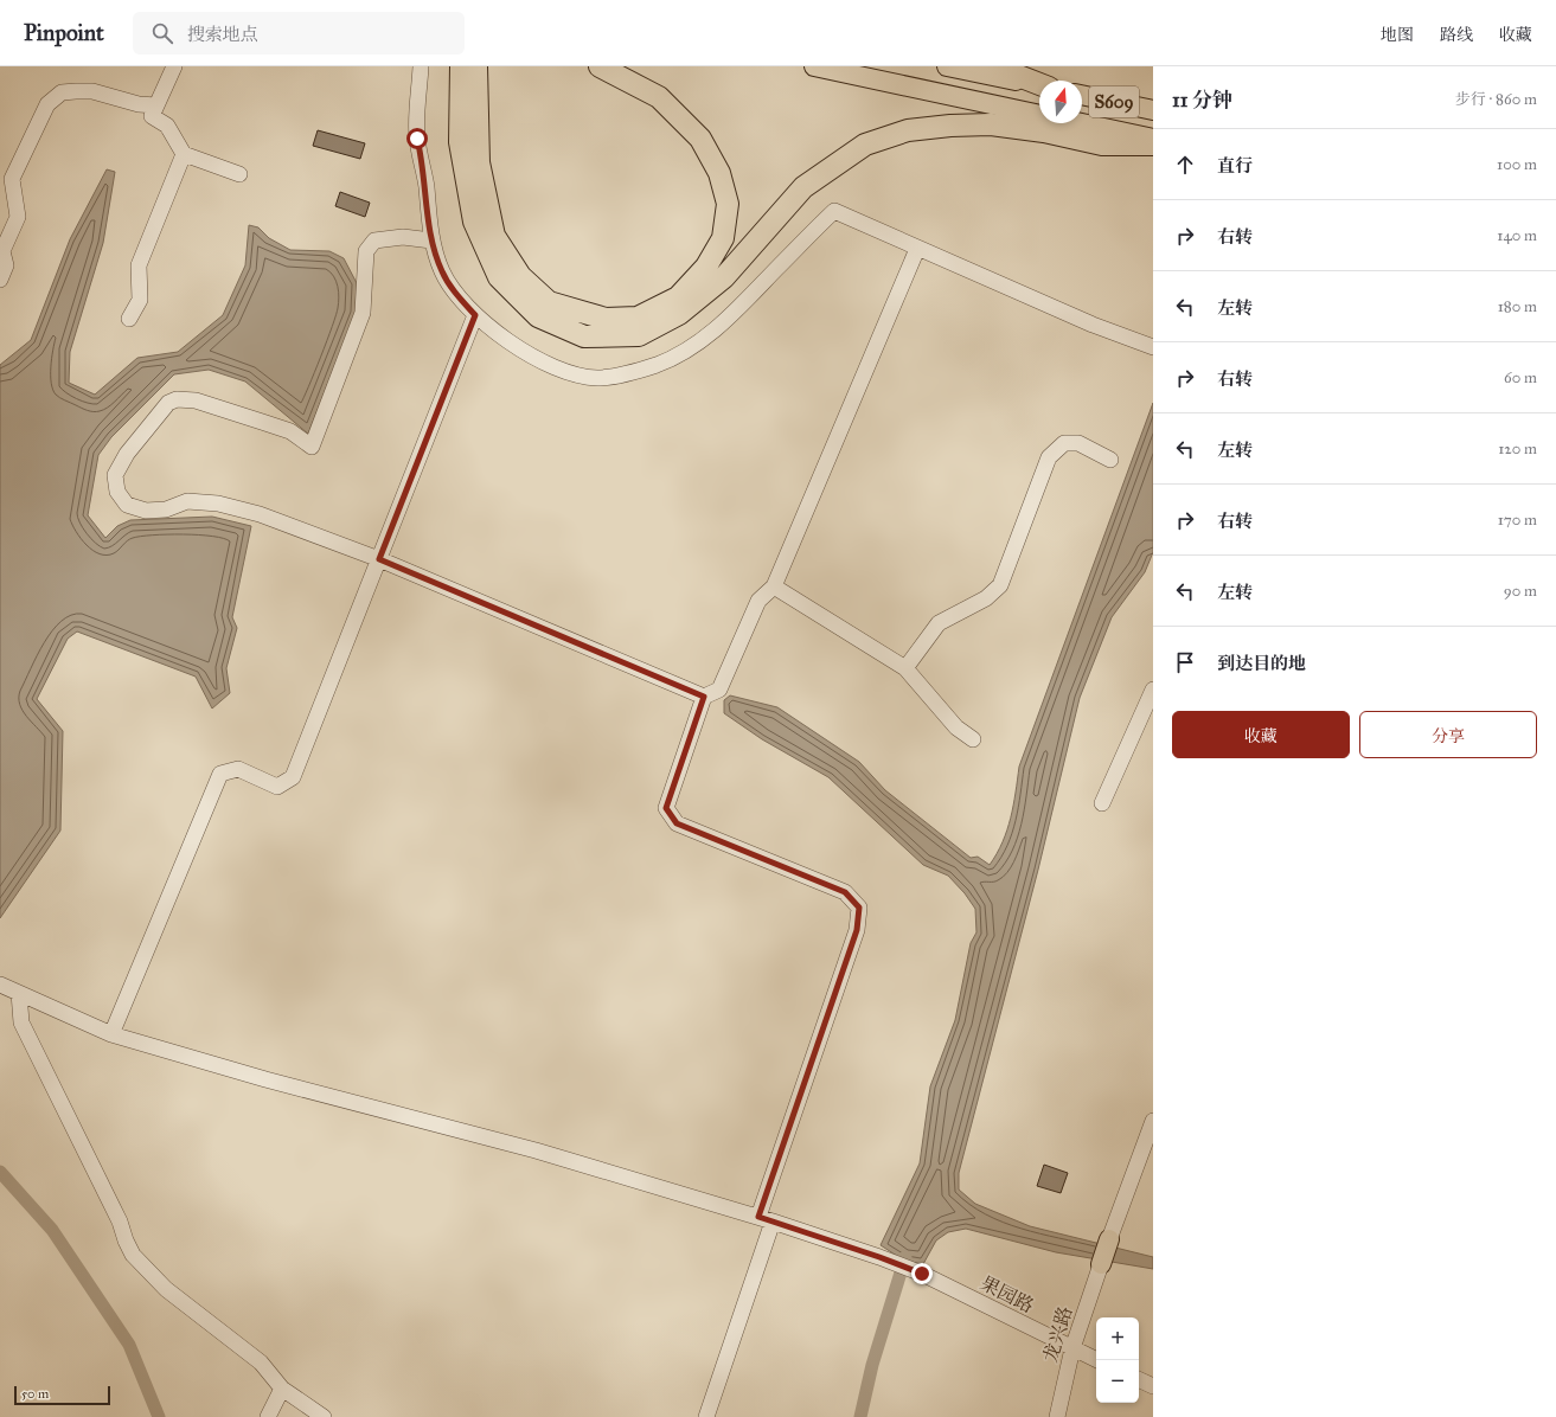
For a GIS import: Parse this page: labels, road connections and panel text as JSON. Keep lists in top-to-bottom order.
{
  "streets": {
    "main road": ["S609"],
    "street": ["果园路", "龙兴路"]
  },
  "crossings": [
    ["果园路", "龙兴路"]
  ],
  "scale_bar": "50 m",
  "north": "top",
  "page": {
    "header": "Pinpoint",
    "search": "搜索地点",
    "nav": ["地图", "路线", "收藏"],
    "heading": ["11 分钟", "步行 · 860 m"],
    "list": [
      ["直行", "100 m"],
      ["右转", "140 m"],
      ["左转", "180 m"],
      ["右转", "60 m"],
      ["左转", "120 m"],
      ["右转", "170 m"],
      ["左转", "90 m"],
      "到达目的地"
    ],
    "buttons": ["收藏", "分享"],
    "map_buttons": ["+", "−"],
    "scale": "50 m"
  }
}
